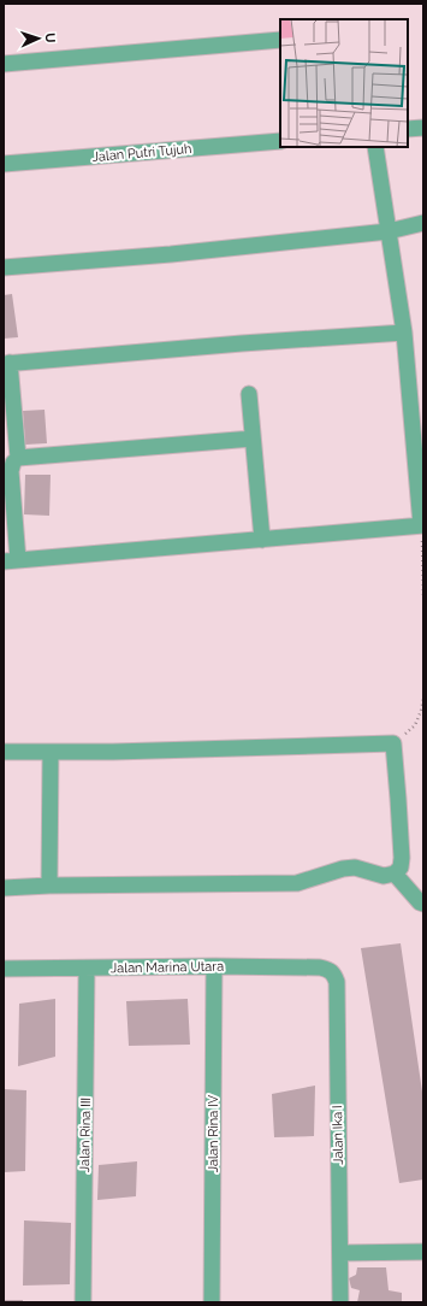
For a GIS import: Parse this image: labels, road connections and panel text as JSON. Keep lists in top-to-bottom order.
{
  "streets": {
    "street": [
      "Jalan Putri Tujuh",
      "Jalan Marina Utara",
      "Jalan Rina IV",
      "Jalan Rina III",
      "Jalan Ika I"
    ]
  },
  "crossings": [
    ["Jalan Marina Utara", "Jalan Rina IV"],
    ["Jalan Marina Utara", "Jalan Rina III"],
    ["Jalan Marina Utara", "Jalan Ika I"]
  ],
  "north": "right"
}
